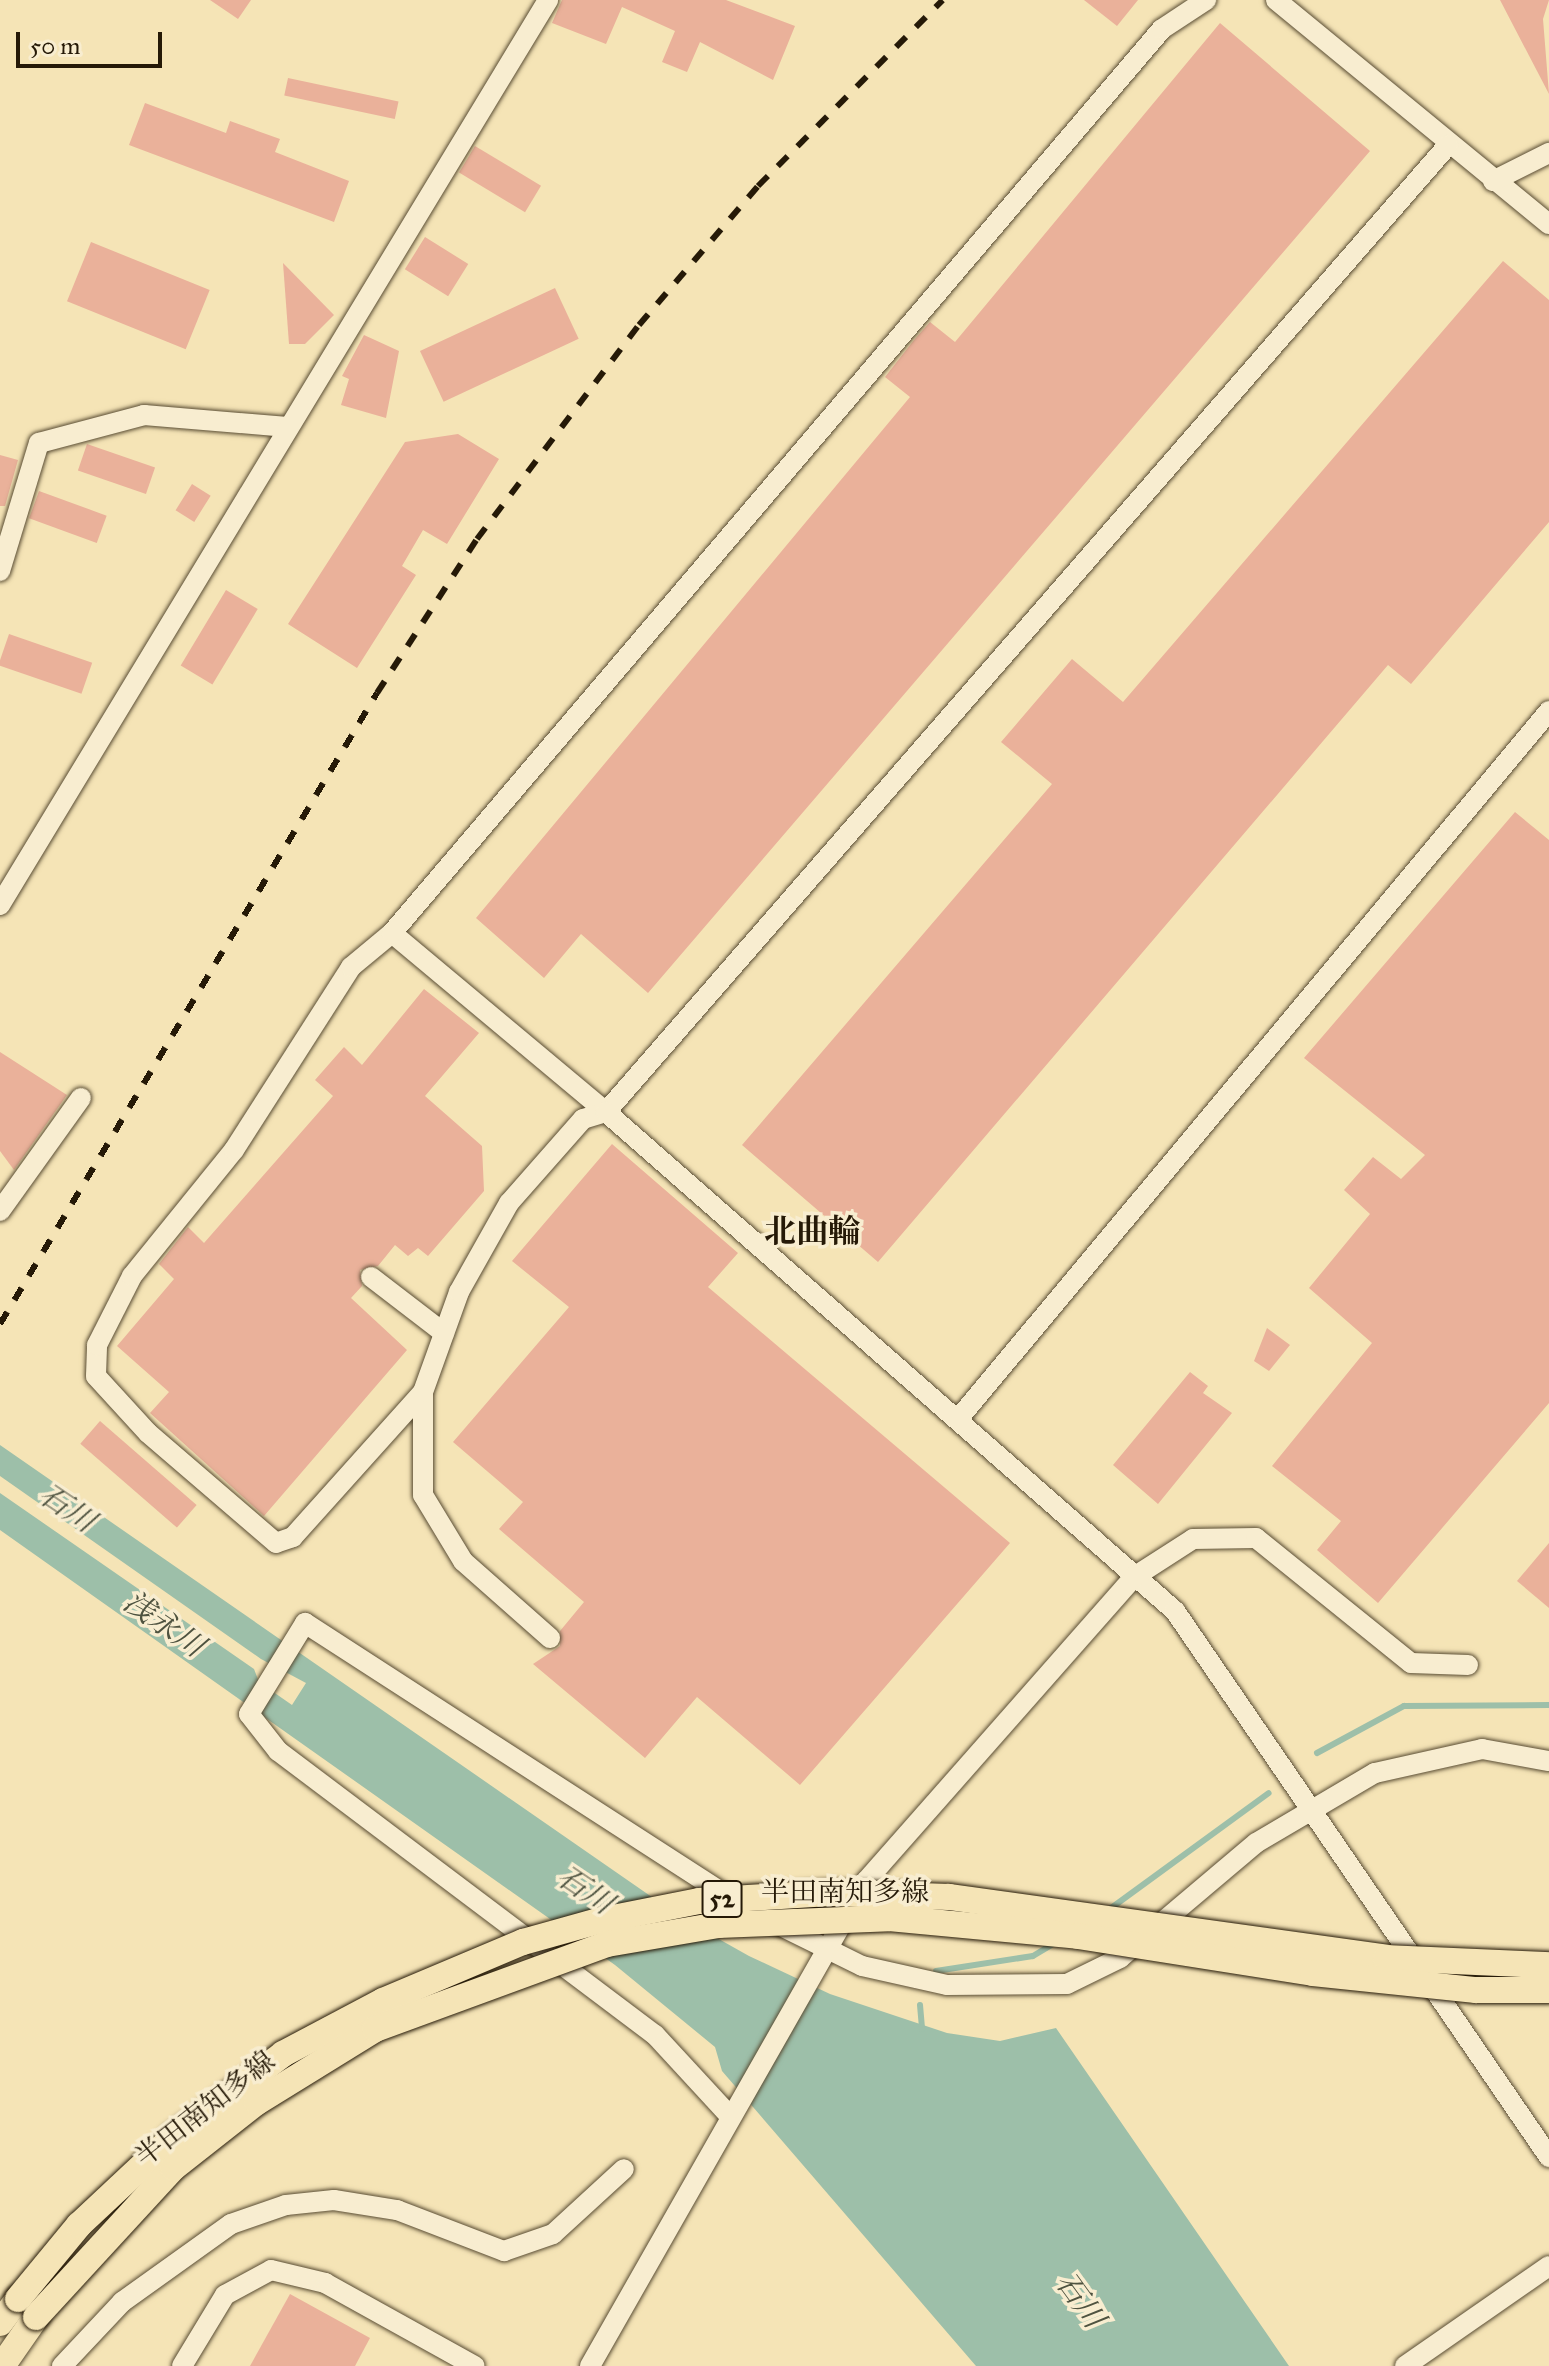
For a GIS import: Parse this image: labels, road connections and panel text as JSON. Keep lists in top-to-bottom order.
{
  "streets": {
    "main road": ["半田南知多線", "52"]
  },
  "districts": ["北曲輪"],
  "water": ["石川", "浅永川"],
  "scale_bar": "50 m"
}
